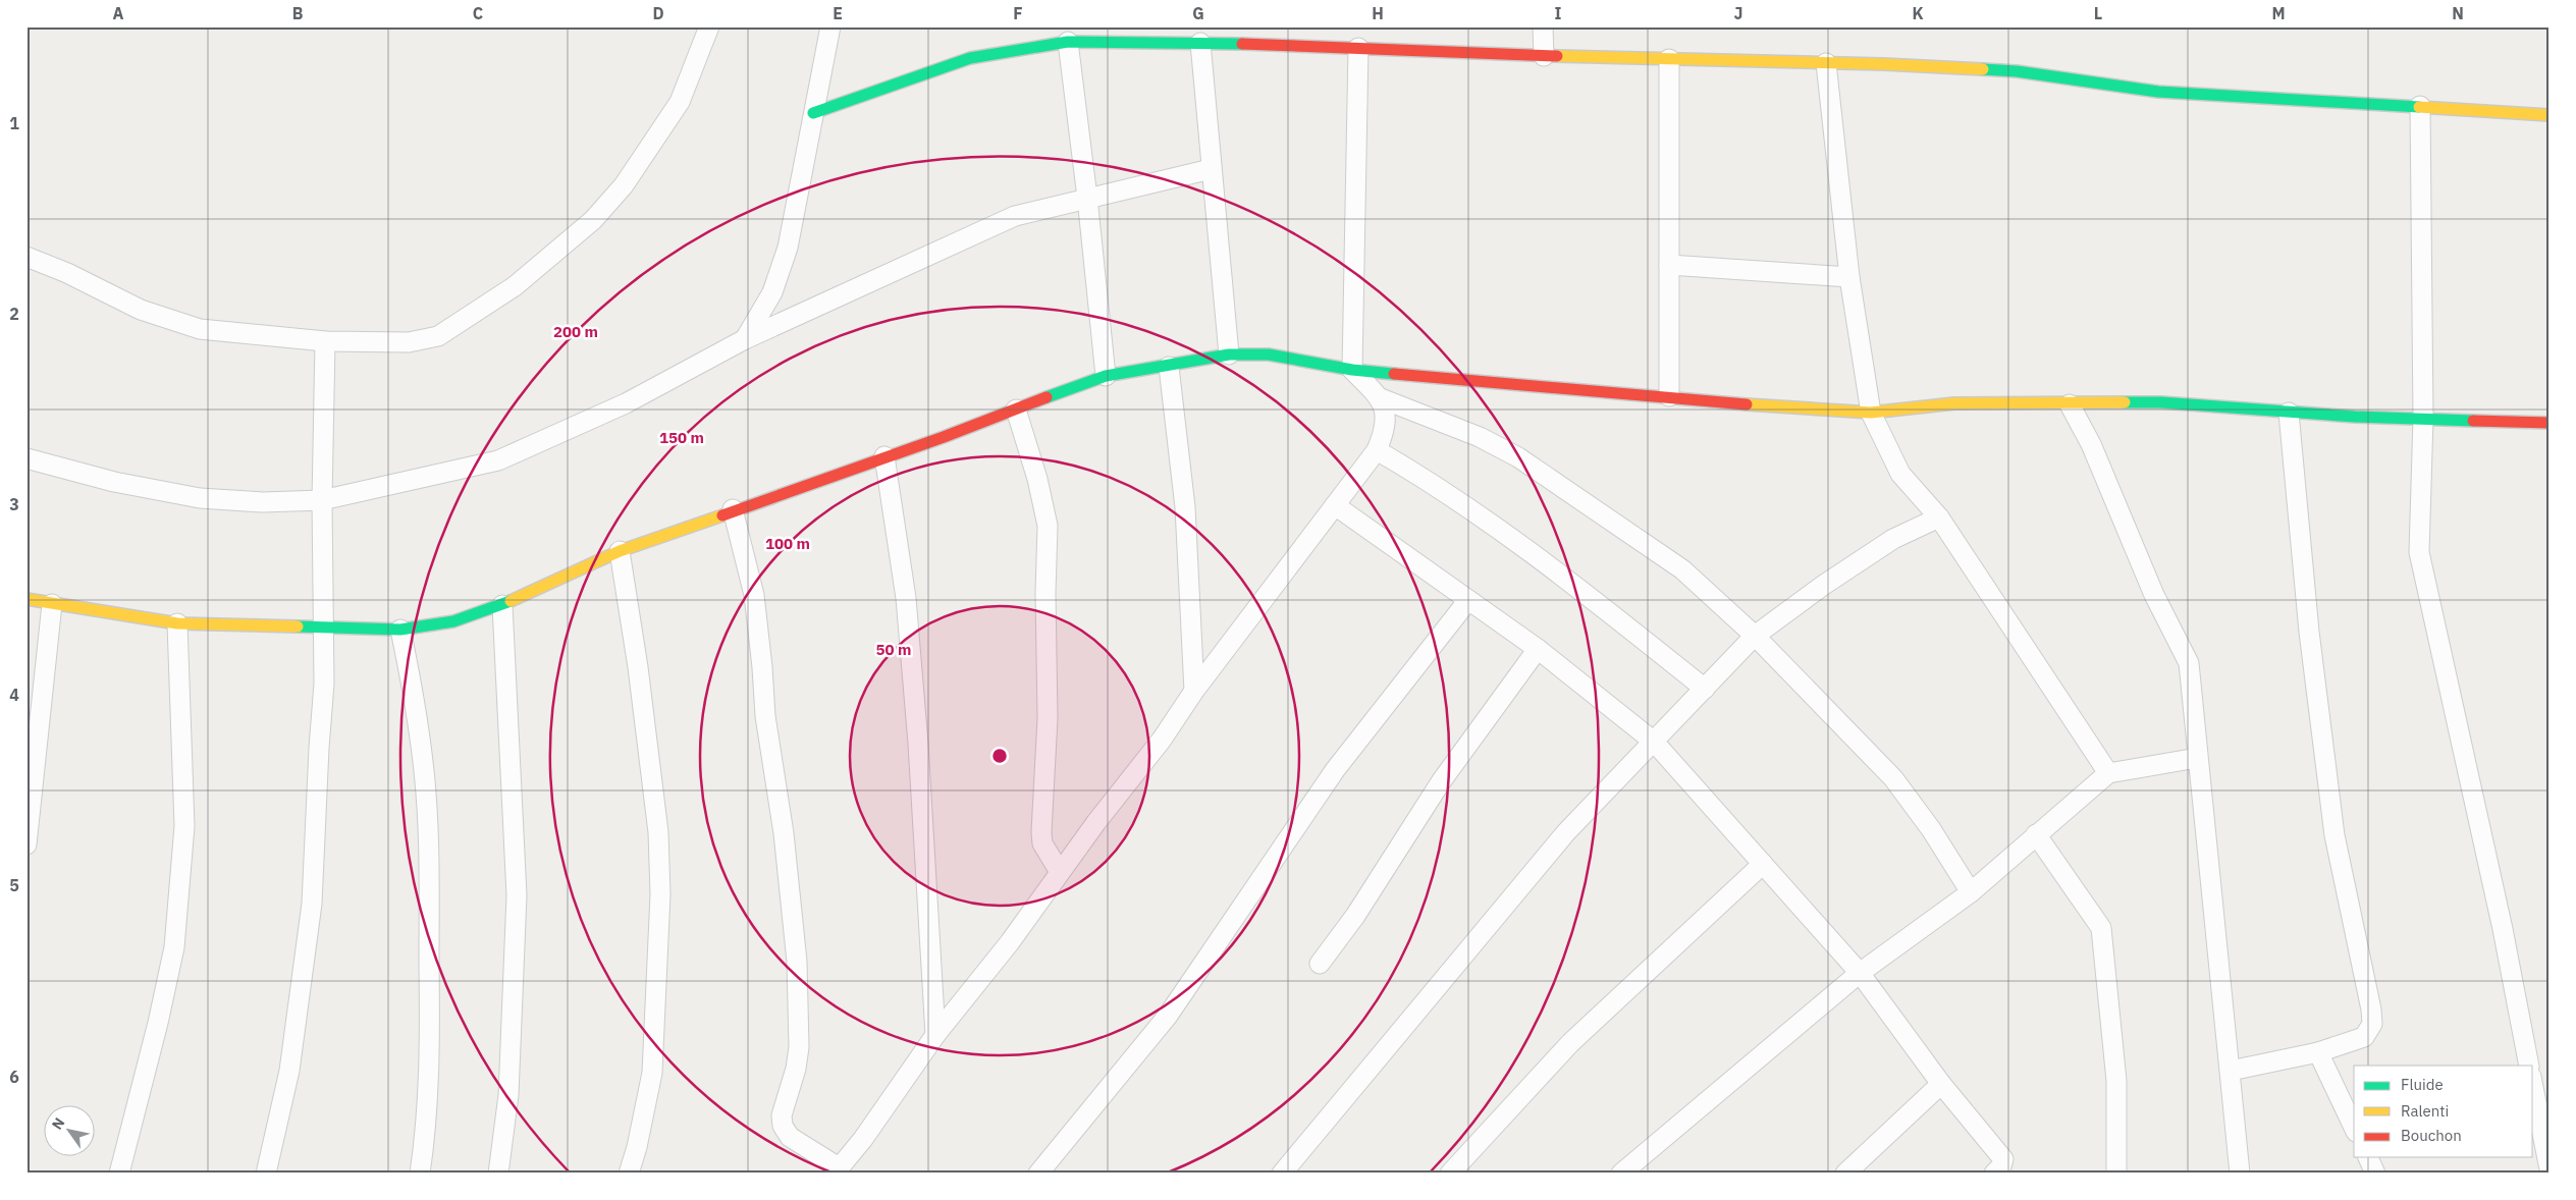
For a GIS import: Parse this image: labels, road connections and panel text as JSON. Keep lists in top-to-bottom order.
{
  "legend": ["Fluide", "Ralenti", "Bouchon"],
  "north": "top left",
  "grid": {
    "columns": [
      "A",
      "B",
      "C",
      "D",
      "E",
      "F",
      "G",
      "H",
      "I",
      "J",
      "K",
      "L",
      "M",
      "N"
    ],
    "rows": [
      "1",
      "2",
      "3",
      "4",
      "5",
      "6"
    ]
  },
  "rings": [
    "200 m",
    "150 m",
    "100 m",
    "50 m"
  ]
}
